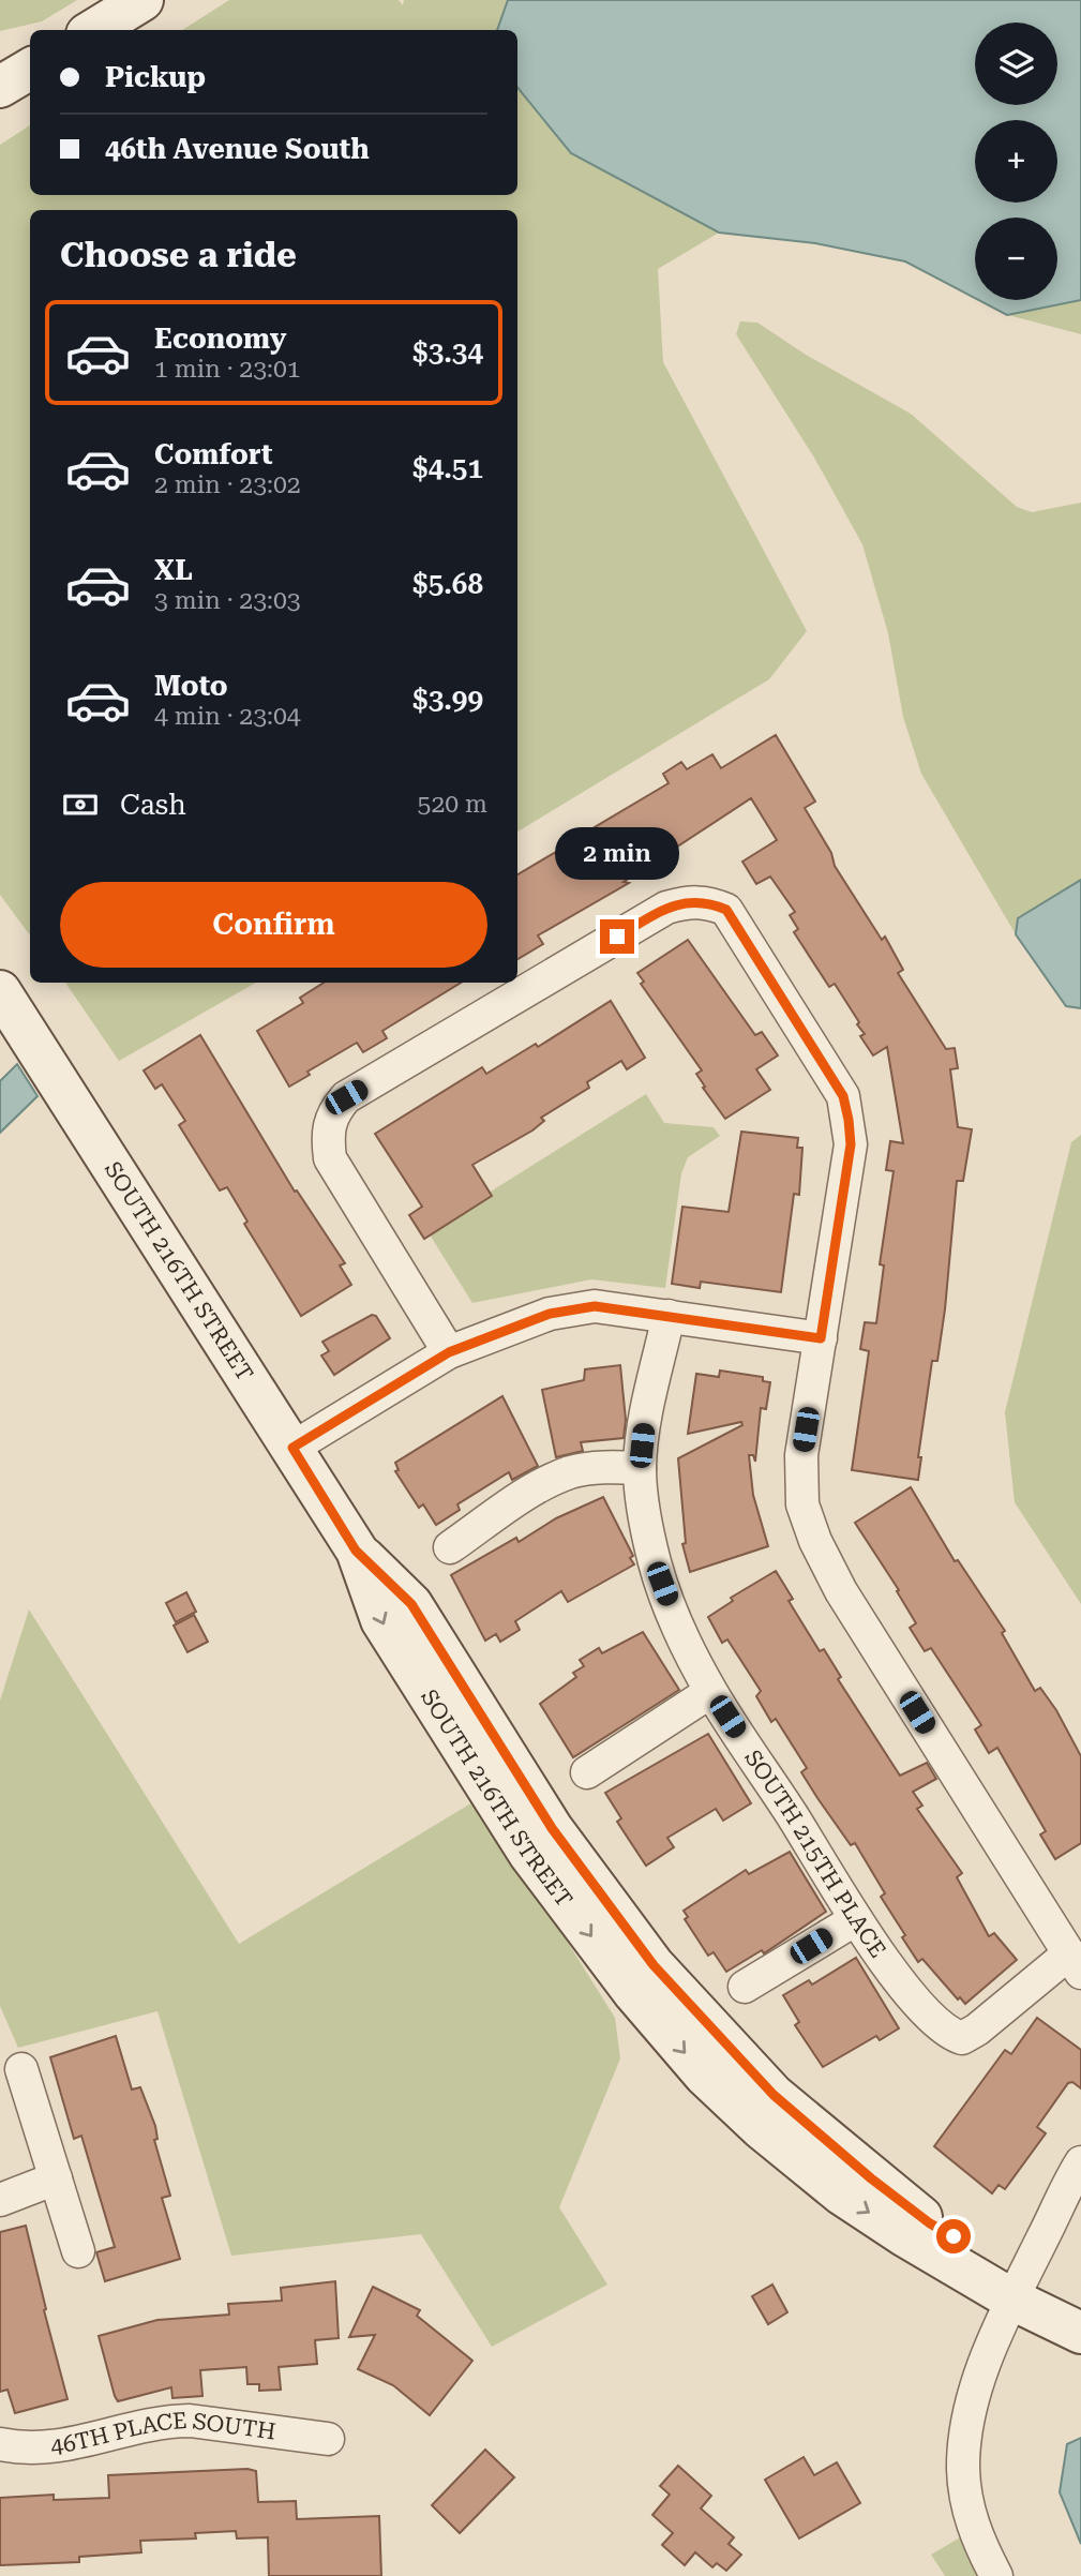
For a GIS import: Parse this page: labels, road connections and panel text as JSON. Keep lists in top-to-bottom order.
{
  "streets": {
    "street": ["SOUTH 216TH STREET", "SOUTH 215TH PLACE", "46TH PLACE SOUTH"]
  },
  "page": {
    "map_buttons": ["+", "−"],
    "banner": ["Pickup", "46th Avenue South"],
    "heading": "Choose a ride",
    "list": [
      {
        "name": "Economy",
        "note": "1 min · 23:01",
        "value": "$3.34"
      },
      {
        "name": "Comfort",
        "note": "2 min · 23:02",
        "value": "$4.51"
      },
      {
        "name": "XL",
        "note": "3 min · 23:03",
        "value": "$5.68"
      },
      {
        "name": "Moto",
        "note": "4 min · 23:04",
        "value": "$3.99"
      }
    ],
    "pay": ["Cash", "520 m"],
    "bubble": "2 min",
    "buttons": "Confirm"
  }
}
